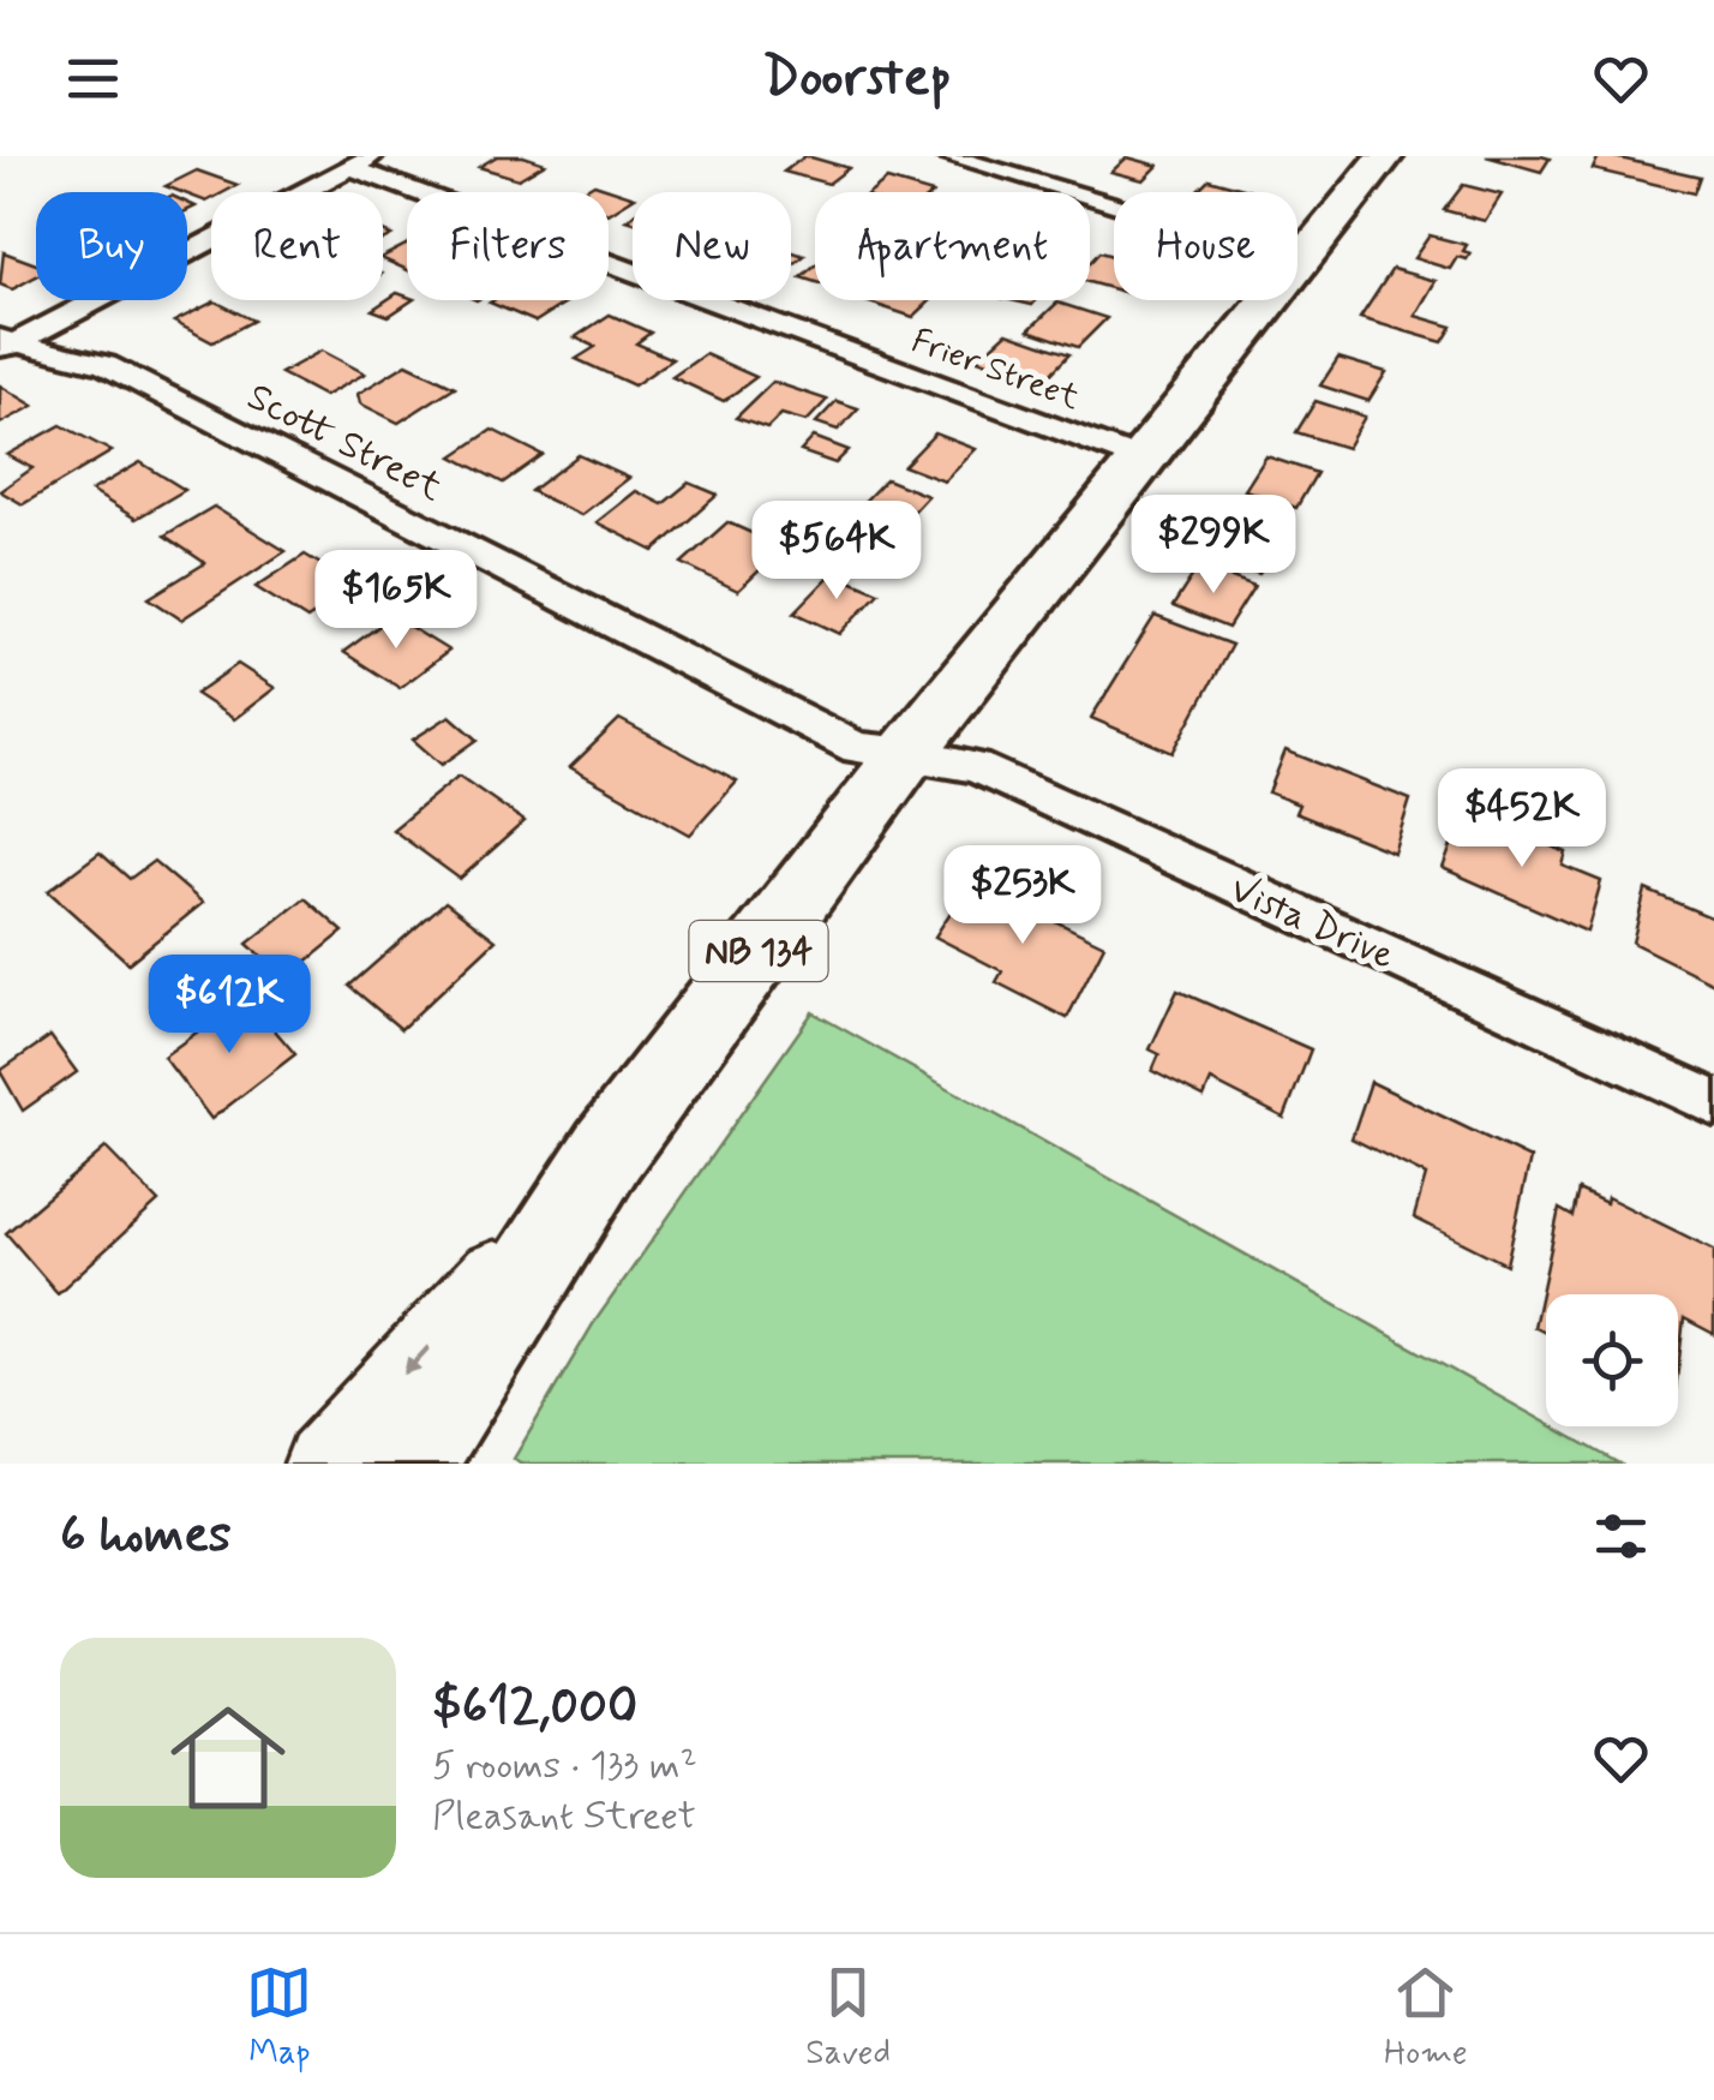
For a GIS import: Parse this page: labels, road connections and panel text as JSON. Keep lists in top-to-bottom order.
{
  "streets": {
    "main road": ["NB 134"],
    "street": ["Frier Street", "Scott Street", "Vista Drive"]
  },
  "crossings": [
    ["Frier Street", "NB 134"],
    ["Scott Street", "Vista Drive"],
    ["Scott Street", "NB 134"],
    ["Vista Drive", "NB 134"]
  ],
  "page": {
    "header": "Doorstep",
    "chip": [
      "Buy",
      "Rent",
      "Filters",
      "New",
      "Apartment",
      "House"
    ],
    "price": [
      "$299K",
      "$564K",
      "$165K",
      "$452K",
      "$253K",
      "$612K"
    ],
    "heading": "6 homes",
    "list": [
      {
        "name": "$612,000",
        "note": "5 rooms · 133 m² · Pleasant Street"
      }
    ],
    "tabs": ["Map", "Saved", "Home"]
  }
}
